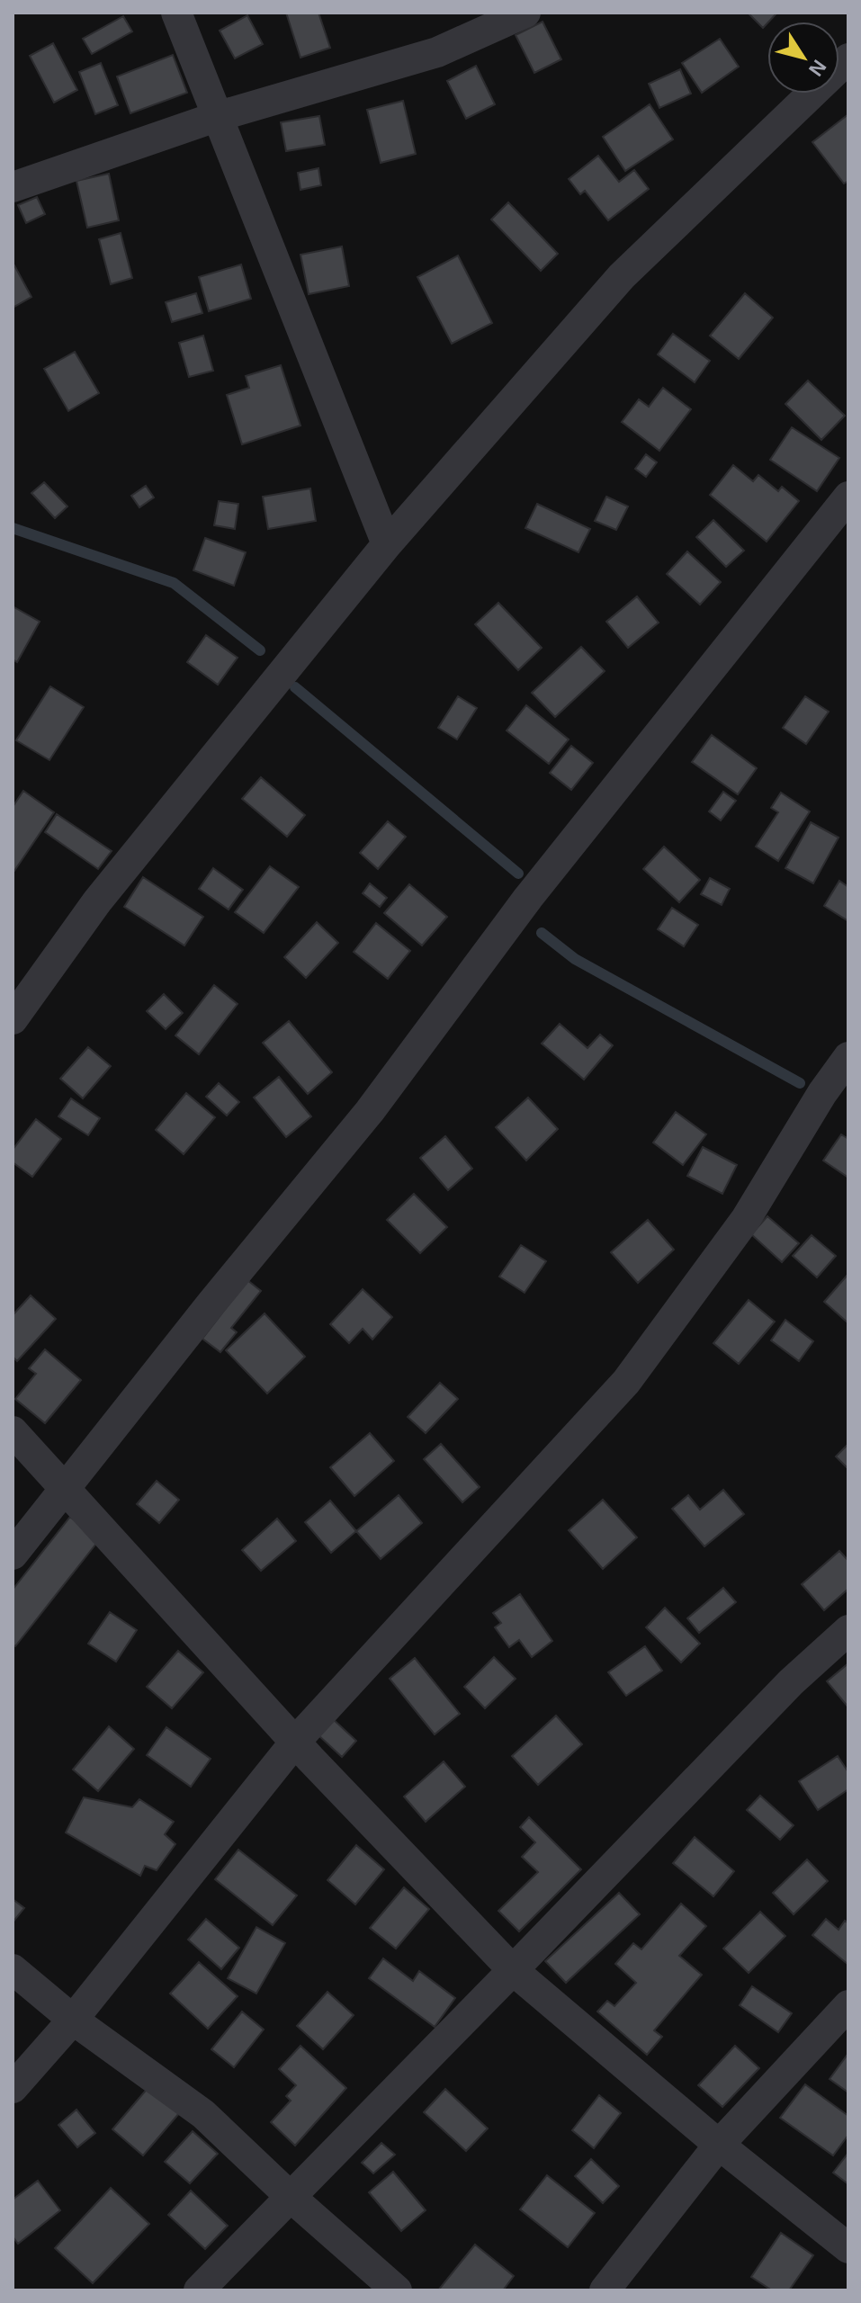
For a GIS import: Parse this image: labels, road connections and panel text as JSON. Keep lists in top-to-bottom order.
{
  "north": "bottom right"
}
